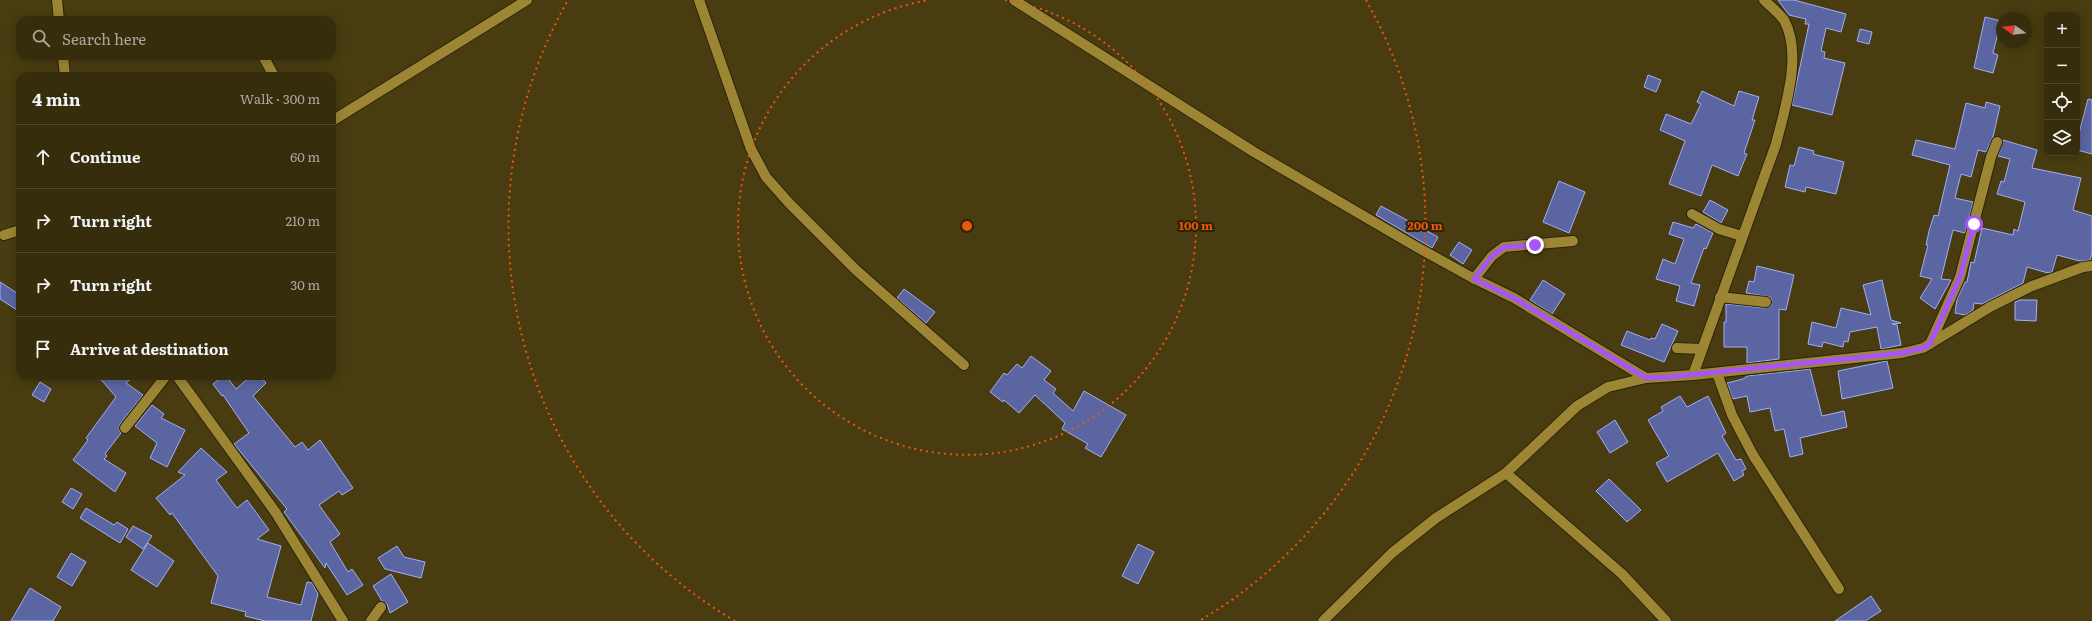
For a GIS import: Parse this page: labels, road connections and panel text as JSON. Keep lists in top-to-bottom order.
{
  "north": "left",
  "page": {
    "map_buttons": ["+", "−"],
    "search": "Search here",
    "heading": ["4 min", "Walk · 300 m"],
    "list": [
      ["Continue", "60 m"],
      ["Turn right", "210 m"],
      ["Turn right", "30 m"],
      "Arrive at destination"
    ]
  },
  "rings": ["100 m", "200 m"]
}
